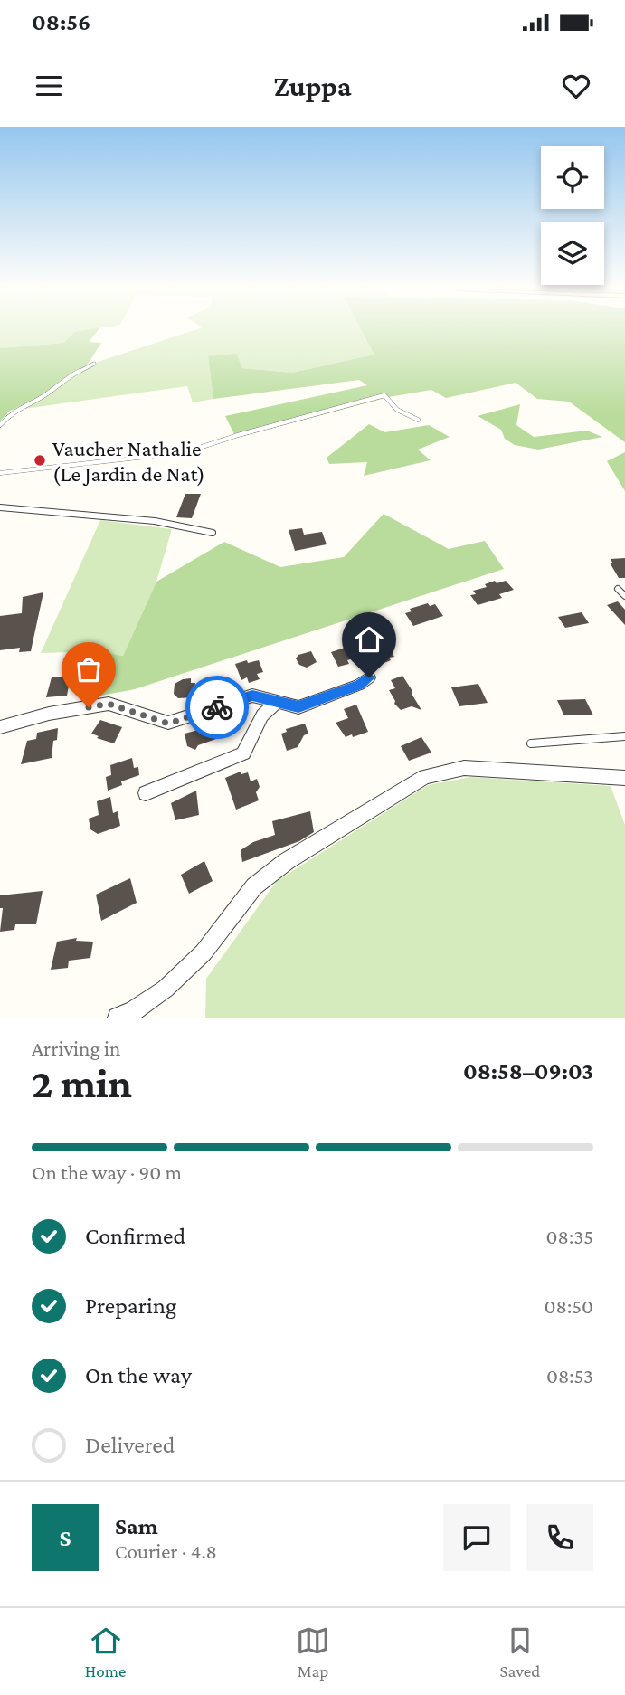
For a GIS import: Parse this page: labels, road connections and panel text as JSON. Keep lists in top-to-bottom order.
{
  "places": ["Vaucher Nathalie (Le Jardin de Nat)"],
  "page": {
    "status": "08:56",
    "header": "Zuppa",
    "heading": ["2 min", "Arriving in", "08:58–09:03"],
    "panel": ["Sam", "Courier · 4.8"],
    "bar": "On the way · 90 m",
    "list": [
      ["Confirmed", "08:35"],
      ["Preparing", "08:50"],
      ["On the way", "08:53"],
      "Delivered"
    ],
    "round": "S",
    "tabs": ["Home", "Map", "Saved"]
  }
}
